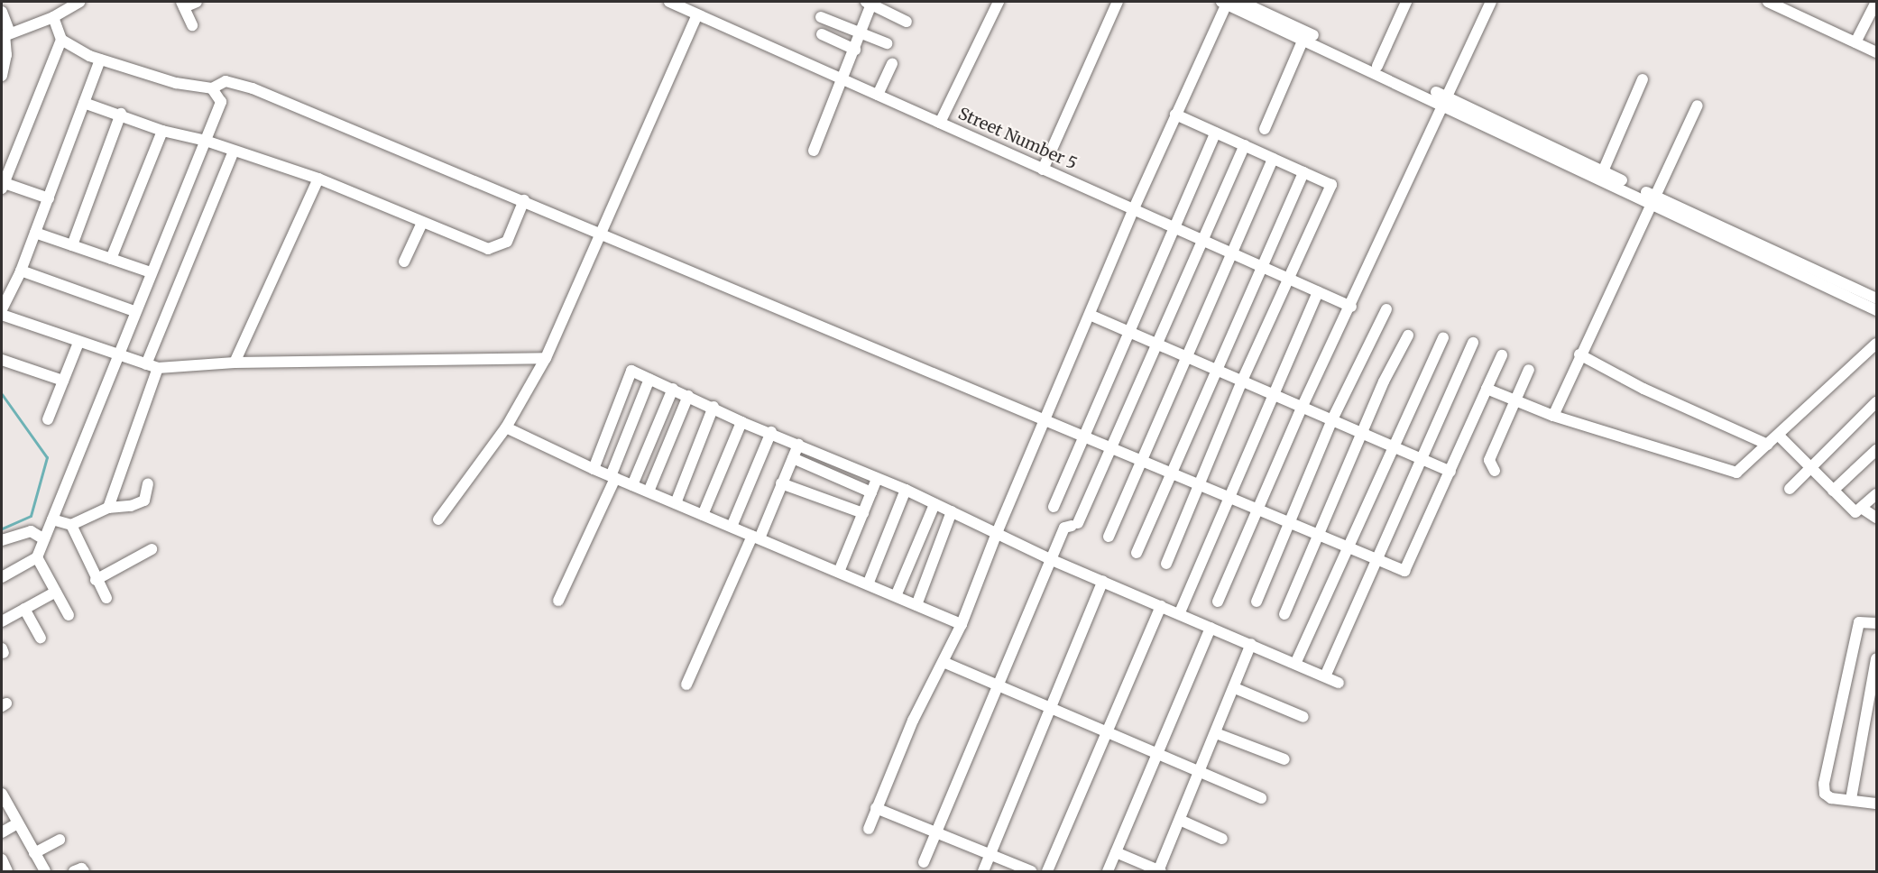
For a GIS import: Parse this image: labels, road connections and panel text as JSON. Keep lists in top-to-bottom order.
{
  "streets": {
    "street": ["Street Number 5"]
  }
}
